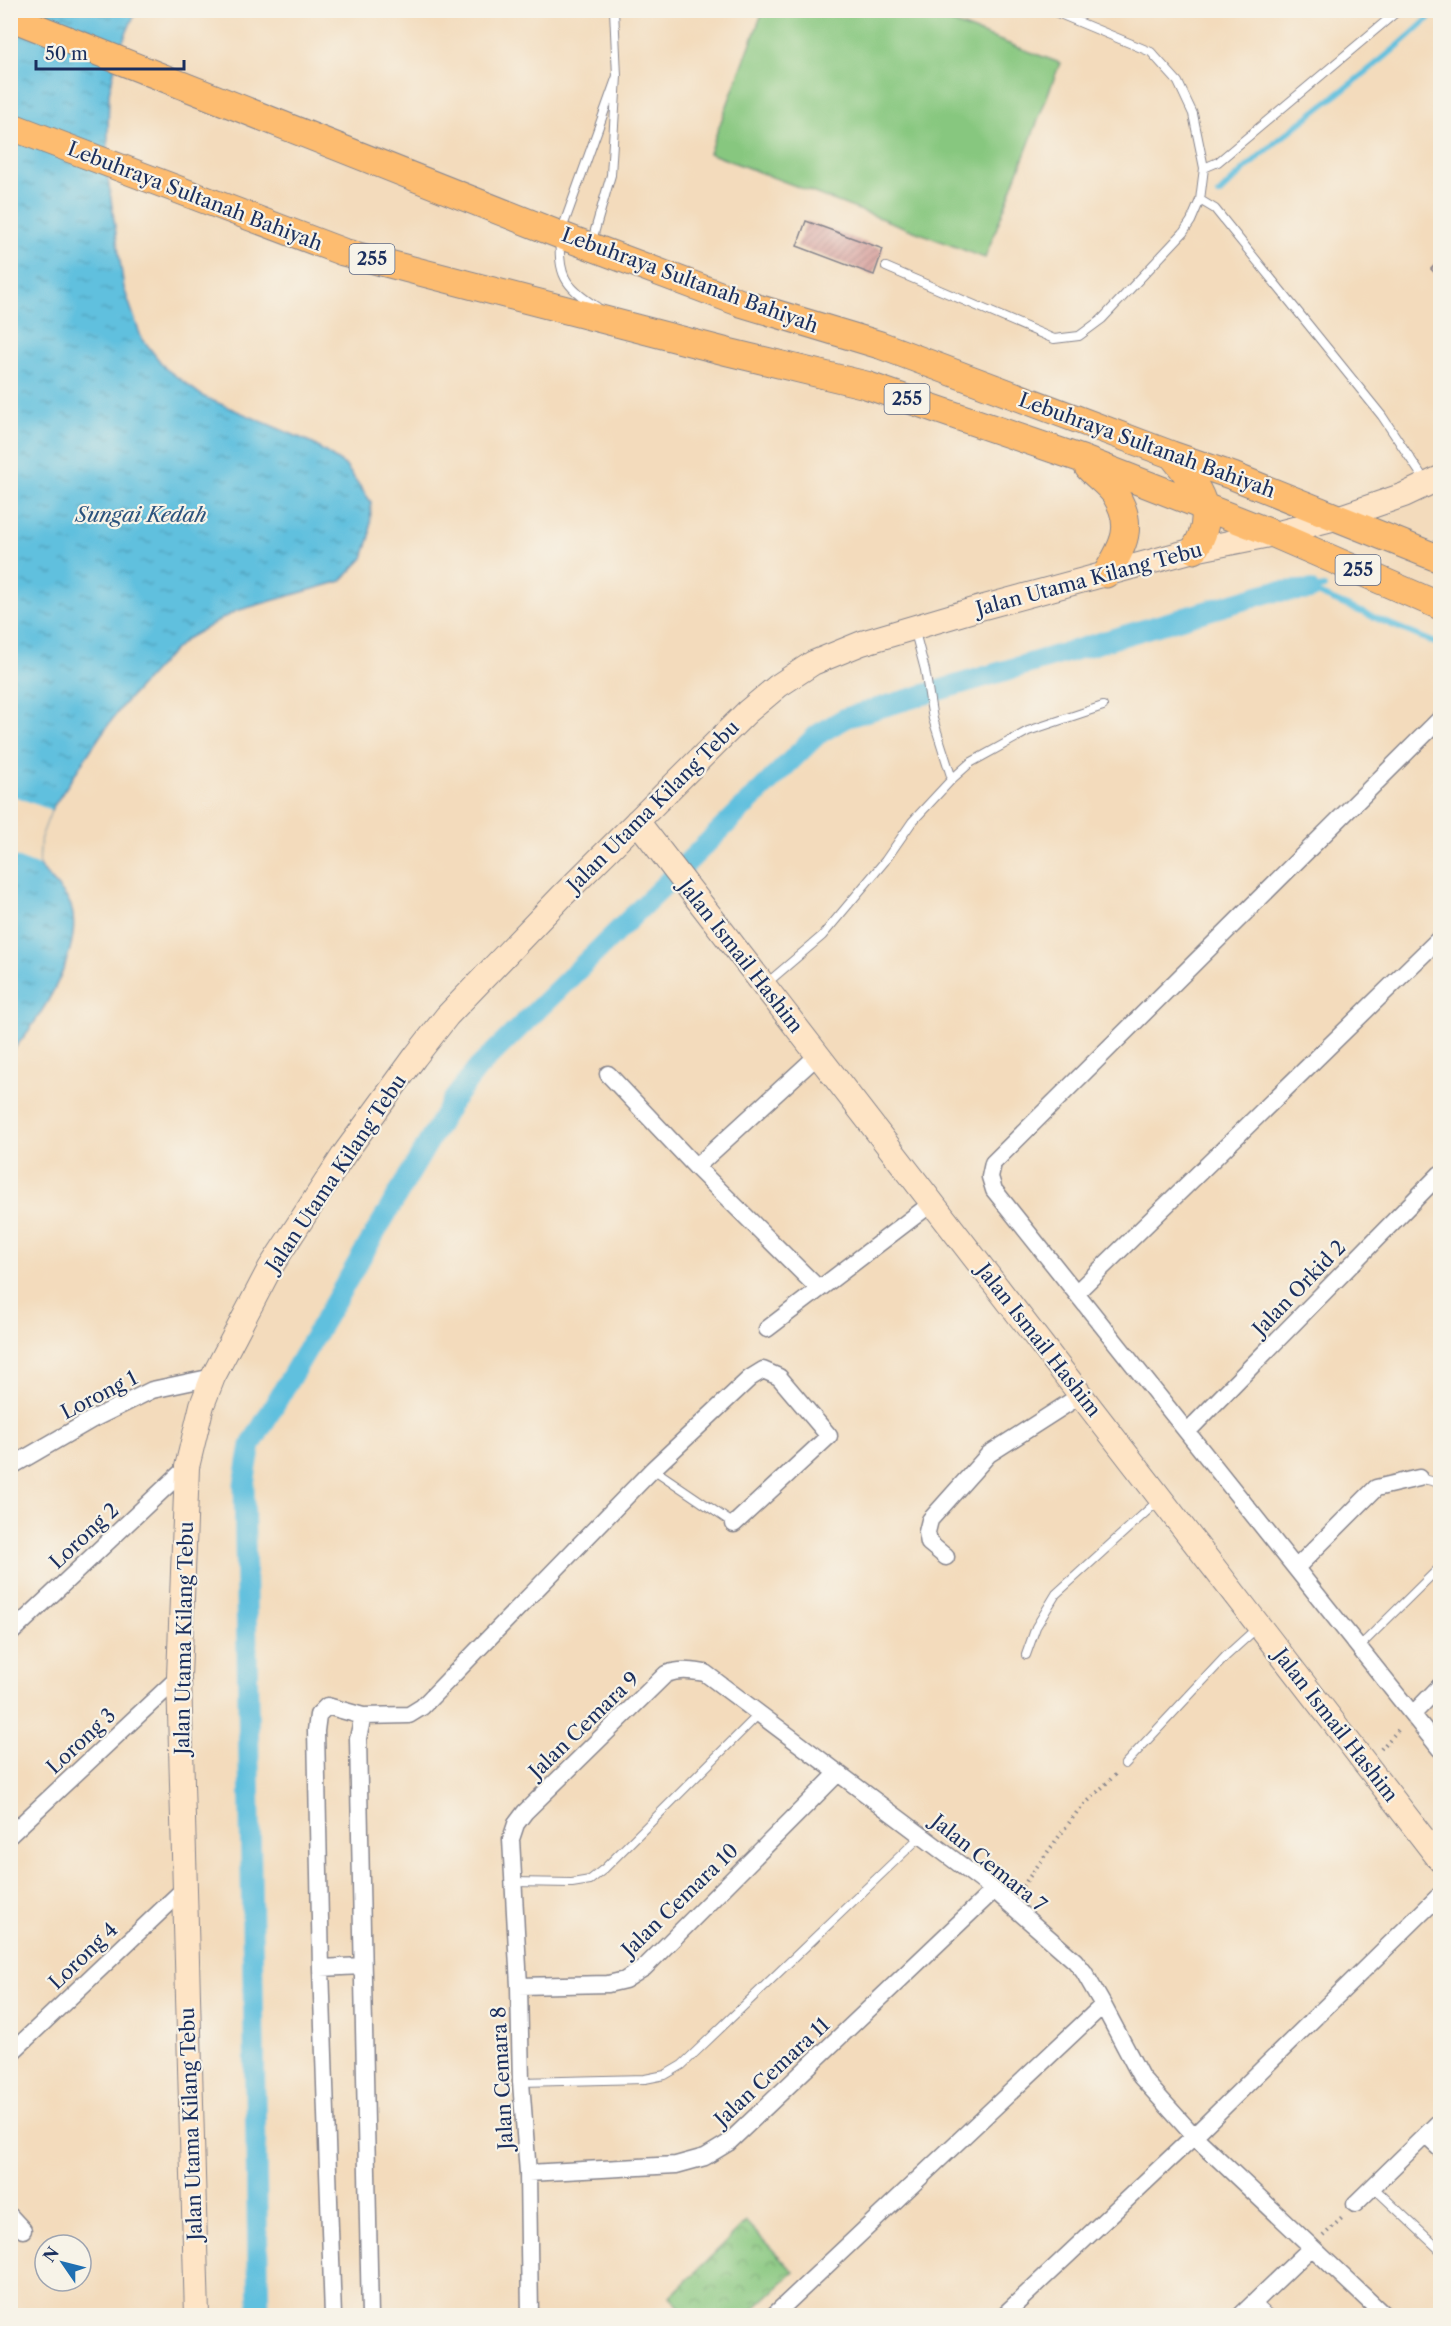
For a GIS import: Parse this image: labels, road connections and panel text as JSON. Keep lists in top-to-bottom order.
{
  "streets": {
    "main road": ["Lebuhraya Sultanah Bahiyah", "255"],
    "street": [
      "Jalan Utama Kilang Tebu",
      "Jalan Ismail Hashim",
      "Jalan Orkid 2",
      "Lorong 1",
      "Lorong 2",
      "Jalan Cemara 9",
      "Lorong 3",
      "Jalan Cemara 7",
      "Jalan Cemara 10",
      "Lorong 4",
      "Jalan Cemara 11",
      "Jalan Cemara 8"
    ]
  },
  "crossings": [
    ["Lebuhraya Sultanah Bahiyah", "Jalan Utama Kilang Tebu"],
    ["Jalan Utama Kilang Tebu", "Jalan Ismail Hashim"],
    ["Jalan Utama Kilang Tebu", "Lorong 1"],
    ["Jalan Utama Kilang Tebu", "Lorong 2"],
    ["Jalan Utama Kilang Tebu", "Lorong 3"],
    ["Jalan Utama Kilang Tebu", "Lorong 4"],
    ["Jalan Cemara 9", "Jalan Cemara 7"],
    ["Jalan Cemara 9", "Jalan Cemara 8"],
    ["Jalan Cemara 7", "Jalan Cemara 10"],
    ["Jalan Cemara 7", "Jalan Cemara 11"],
    ["Jalan Cemara 10", "Jalan Cemara 8"],
    ["Jalan Cemara 11", "Jalan Cemara 8"]
  ],
  "water": ["Sungai Kedah"],
  "scale_bar": "50 m",
  "north": "top left"
}
